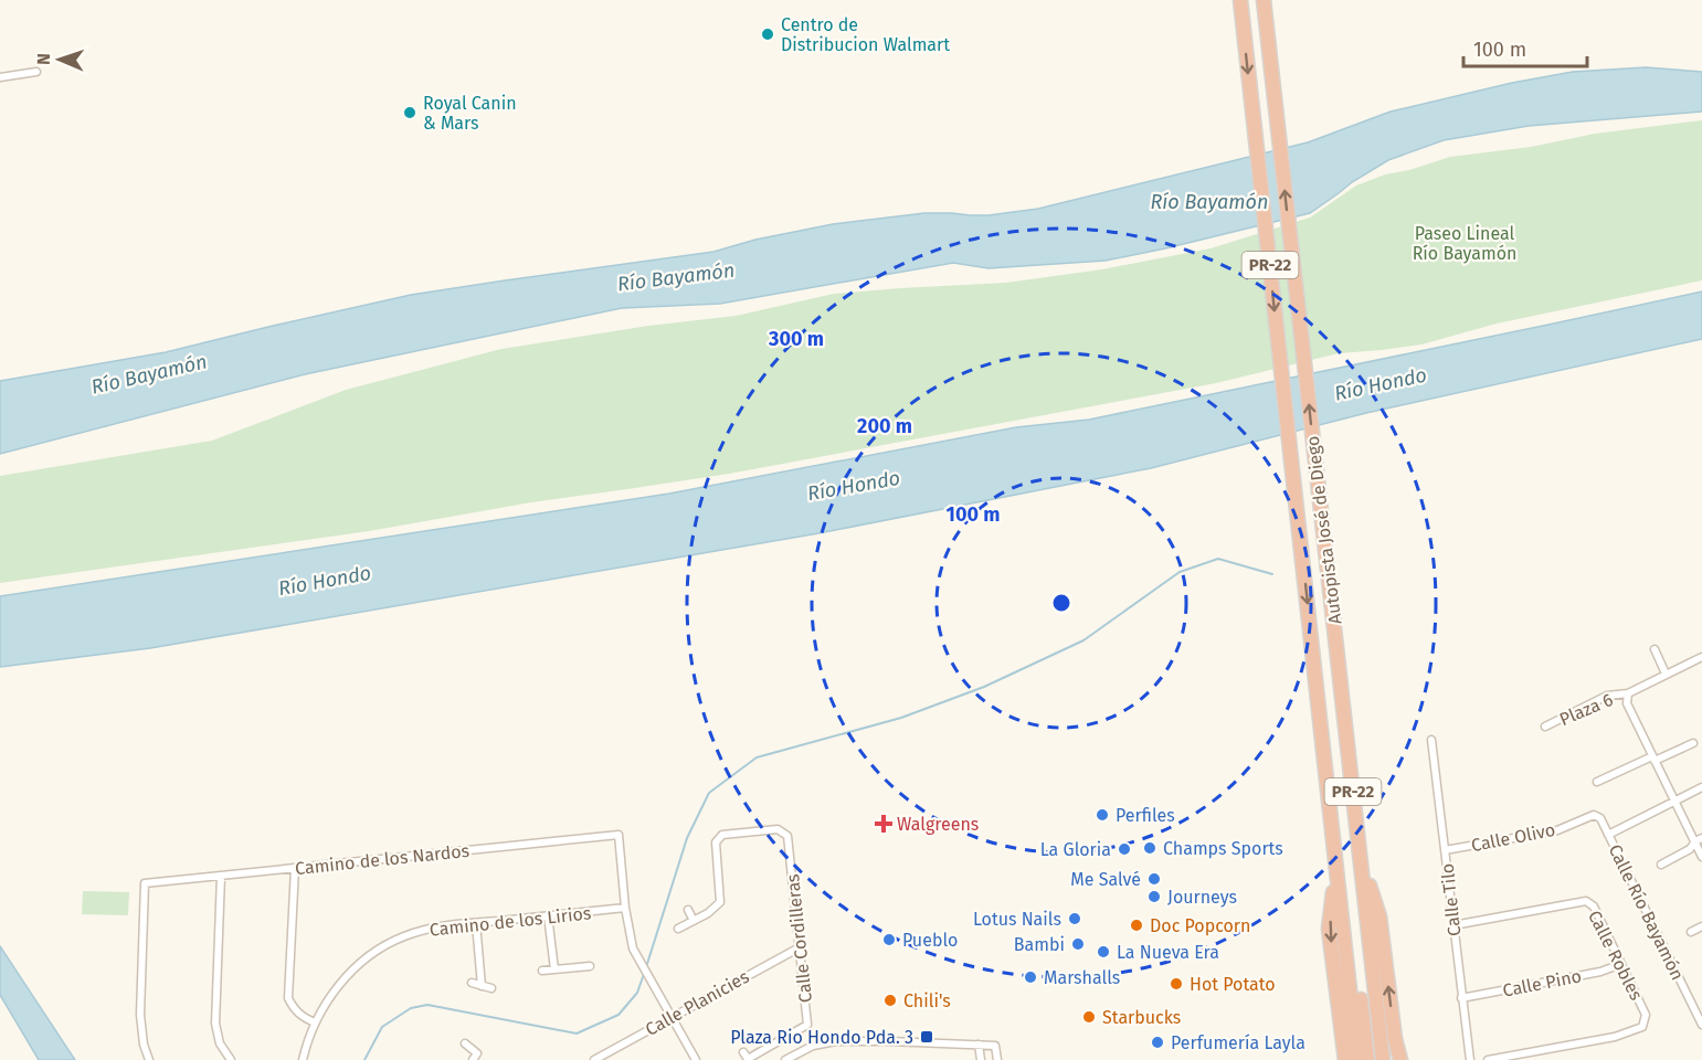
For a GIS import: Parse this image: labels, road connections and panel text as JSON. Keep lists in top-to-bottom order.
{
  "streets": {
    "highway": ["PR-22", "Autopista José de Diego"],
    "street": [
      "Plaza 6",
      "Calle Olivo",
      "Camino de los Nardos",
      "Calle Tilo",
      "Calle Río Bayamón",
      "Camino de los Lirios",
      "Calle Cordilleras",
      "Calle Robles",
      "Calle Pino",
      "Calle Planicies"
    ]
  },
  "crossings": [
    ["Calle Olivo", "Calle Tilo"],
    ["Calle Olivo", "Calle Río Bayamón"],
    ["Camino de los Nardos", "Camino de los Lirios"],
    ["Calle Tilo", "Calle Robles"],
    ["Calle Tilo", "Calle Pino"],
    ["Calle Cordilleras", "Calle Planicies"],
    ["Calle Robles", "Calle Pino"]
  ],
  "water": ["Río Bayamón", "Río Hondo"],
  "parks": ["Paseo Lineal Río Bayamón"],
  "places": {
    "other": [
      "Centro de Distribucion Walmart",
      "Royal Canin & Mars",
      "Perfiles",
      "Champs Sports",
      "La Gloria",
      "Me Salvé",
      "Journeys",
      "Lotus Nails",
      "Doc Popcorn",
      "Pueblo",
      "Bambi",
      "La Nueva Era",
      "Marshalls",
      "Hot Potato",
      "Chili's",
      "Starbucks",
      "Perfumería Layla"
    ],
    "health": ["Walgreens"],
    "transit": ["Plaza Rio Hondo Pda. 3"]
  },
  "scale_bar": "100 m",
  "north": "left",
  "rings": ["300 m", "200 m", "100 m"]
}
